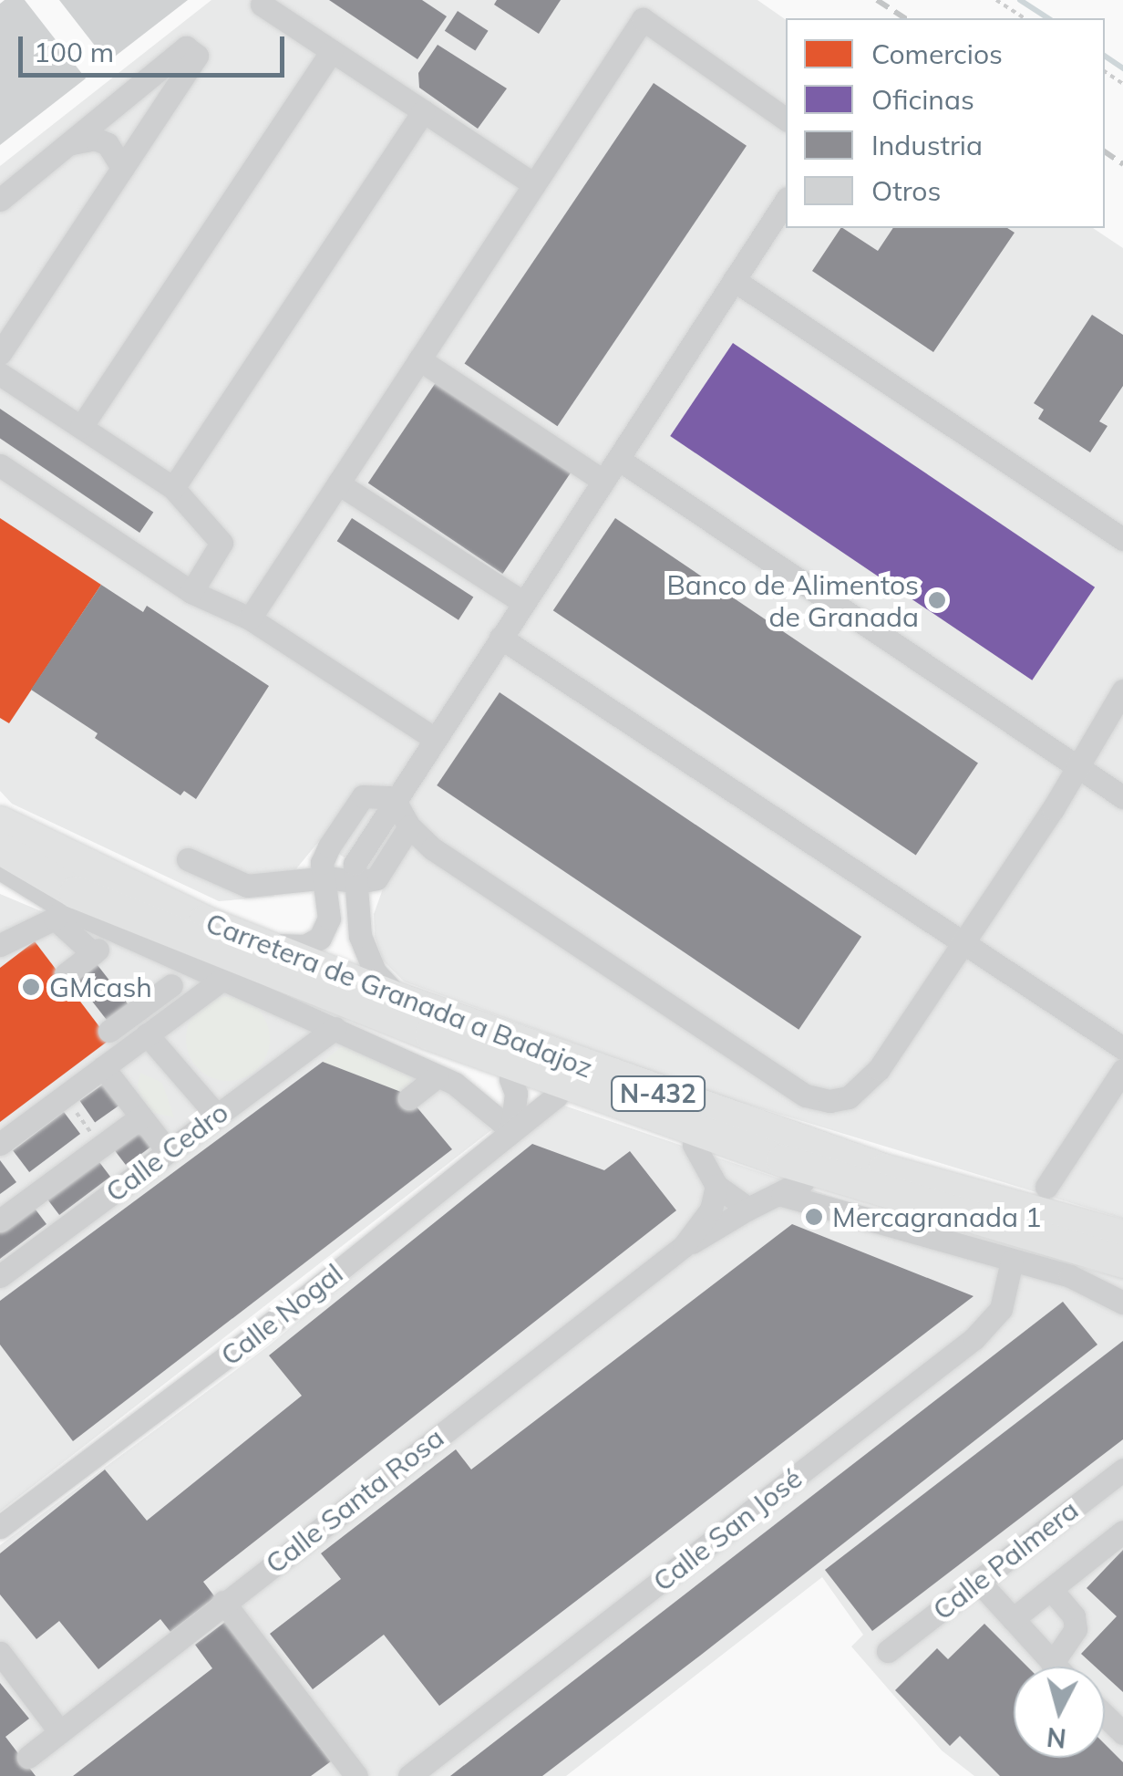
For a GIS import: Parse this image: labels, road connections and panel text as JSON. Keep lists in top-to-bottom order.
{
  "streets": {
    "highway": ["Carretera de Granada a Badajoz", "N-432"],
    "street": [
      "Calle Cedro",
      "Calle Nogal",
      "Calle Santa Rosa",
      "Calle San José",
      "Calle Palmera"
    ]
  },
  "places": ["Banco de Alimentos de Granada", "GMcash", "Mercagranada 1"],
  "legend": [
    "Comercios",
    "Oficinas",
    "Industria",
    "Otros"
  ],
  "scale_bar": "100 m",
  "north": "bottom"
}
